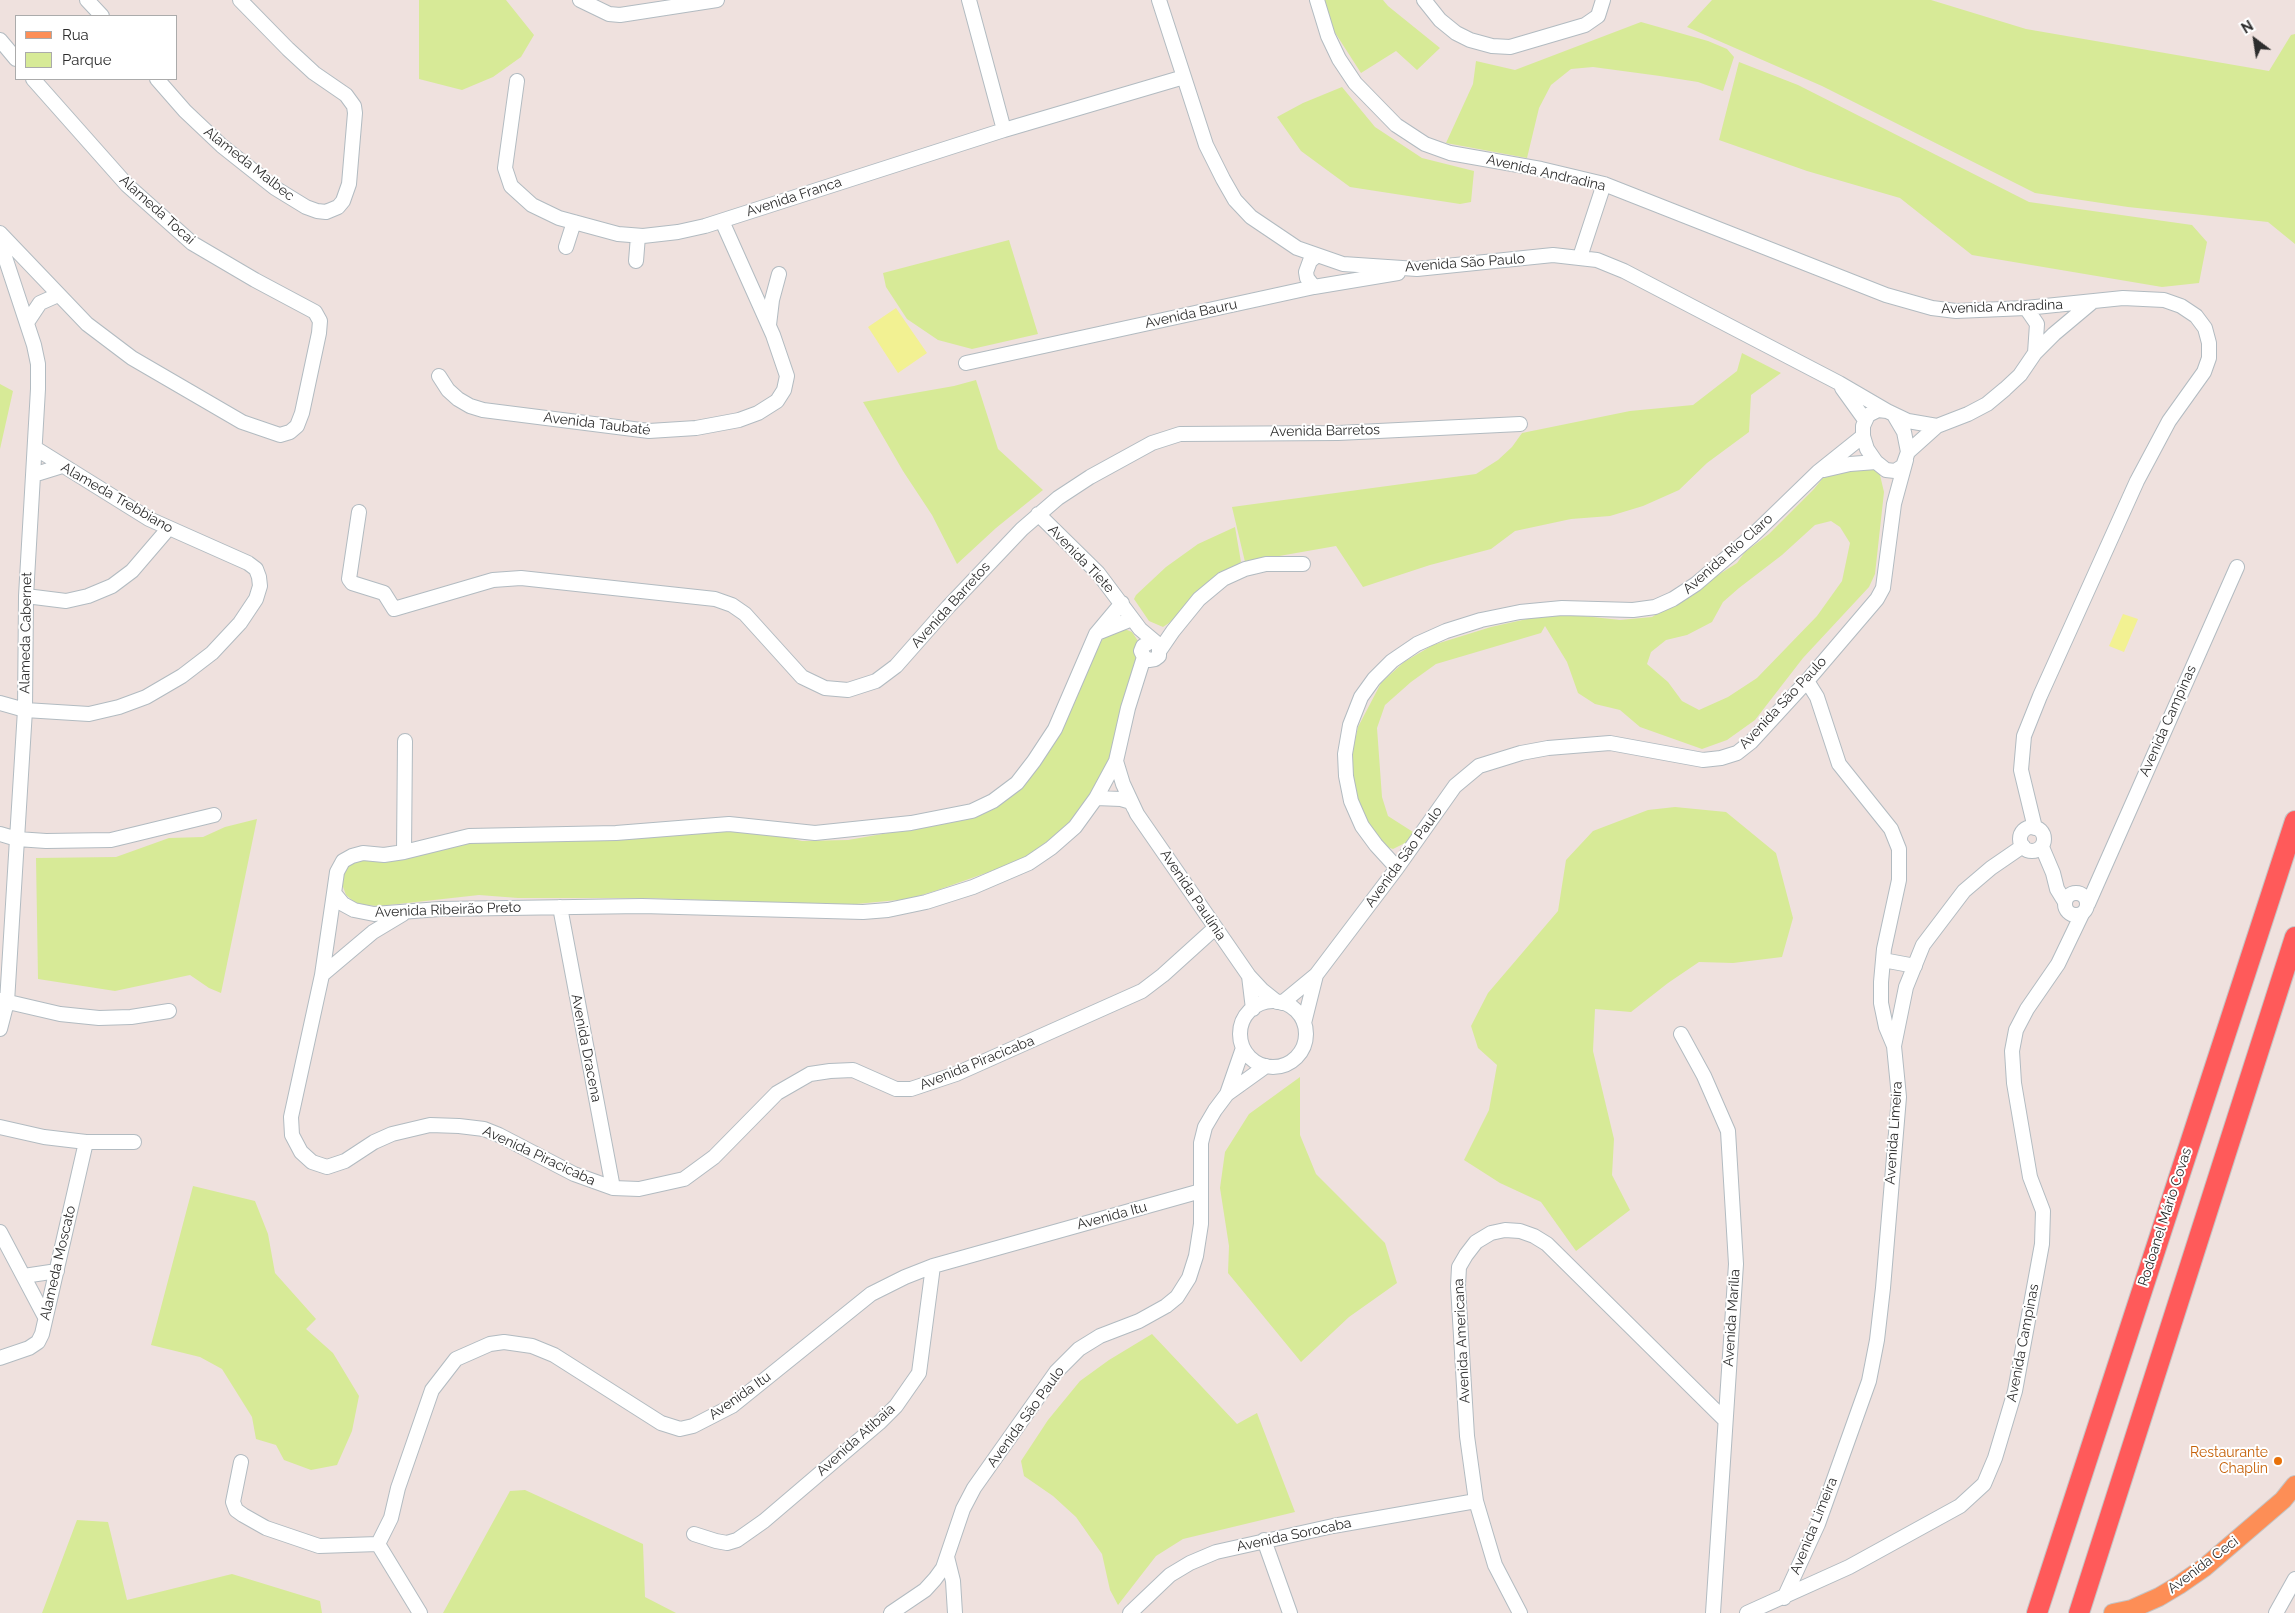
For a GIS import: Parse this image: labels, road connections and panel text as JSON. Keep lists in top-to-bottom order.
{
  "streets": {
    "highway": ["Rodoanel Mário Covas"],
    "main road": ["Avenida Ceci"],
    "street": [
      "Alameda Malbec",
      "Avenida Andradina",
      "Avenida Franca",
      "Alameda Tocai",
      "Avenida São Paulo",
      "Avenida Bauru",
      "Avenida Taubaté",
      "Avenida Barretos",
      "Alameda Trebbiano",
      "Avenida Rio Claro",
      "Avenida Tiete",
      "Alameda Cabernet",
      "Avenida Campinas",
      "Avenida Paulínia",
      "Avenida Ribeirão Preto",
      "Avenida Dracena",
      "Avenida Piracicaba",
      "Avenida Limeira",
      "Avenida Itu",
      "Alameda Moscato",
      "Avenida Marília",
      "Avenida Americana",
      "Avenida Atibaia",
      "Avenida Sorocaba"
    ]
  },
  "crossings": [
    ["Avenida Franca", "Avenida São Paulo"],
    ["Avenida Franca", "Avenida Taubaté"],
    ["Avenida São Paulo", "Avenida Bauru"],
    ["Avenida São Paulo", "Avenida Rio Claro"],
    ["Avenida São Paulo", "Avenida Paulínia"],
    ["Avenida São Paulo", "Avenida Limeira"],
    ["Avenida São Paulo", "Avenida Itu"],
    ["Avenida Barretos", "Avenida Tiete"],
    ["Alameda Trebbiano", "Alameda Cabernet"],
    ["Avenida Tiete", "Avenida Ribeirão Preto"],
    ["Avenida Campinas", "Avenida Limeira"],
    ["Avenida Paulínia", "Avenida Ribeirão Preto"],
    ["Avenida Paulínia", "Avenida Piracicaba"],
    ["Avenida Ribeirão Preto", "Avenida Dracena"],
    ["Avenida Ribeirão Preto", "Avenida Piracicaba"],
    ["Avenida Dracena", "Avenida Piracicaba"],
    ["Avenida Itu", "Avenida Atibaia"],
    ["Avenida Marília", "Avenida Americana"],
    ["Avenida Americana", "Avenida Sorocaba"]
  ],
  "places": ["Restaurante Chaplin"],
  "legend": ["Rua", "Parque"],
  "north": "top left"
}
